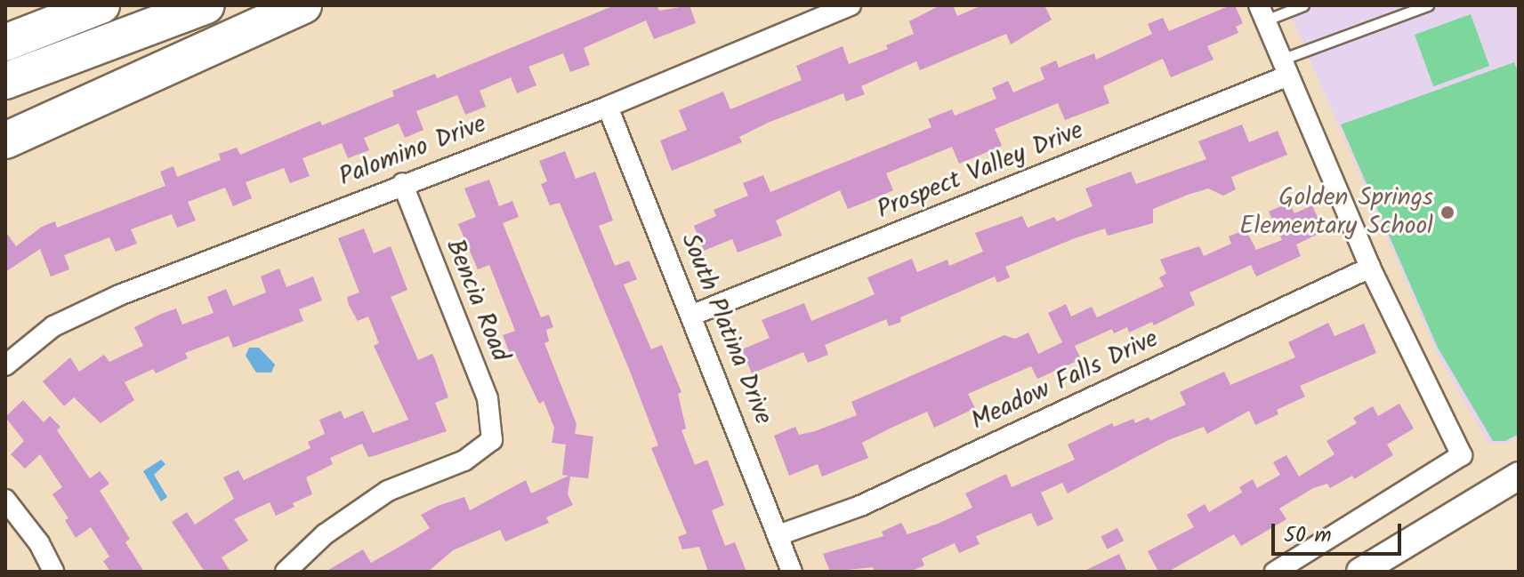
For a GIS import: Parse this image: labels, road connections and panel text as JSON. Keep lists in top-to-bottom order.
{
  "streets": {
    "street": [
      "Palomino Drive",
      "Prospect Valley Drive",
      "Bencia Road",
      "South Platina Drive",
      "Meadow Falls Drive"
    ]
  },
  "crossings": [
    ["Palomino Drive", "Bencia Road"],
    ["Palomino Drive", "South Platina Drive"],
    ["Prospect Valley Drive", "South Platina Drive"],
    ["South Platina Drive", "Meadow Falls Drive"]
  ],
  "places": ["Golden Springs Elementary School"],
  "scale_bar": "50 m"
}
